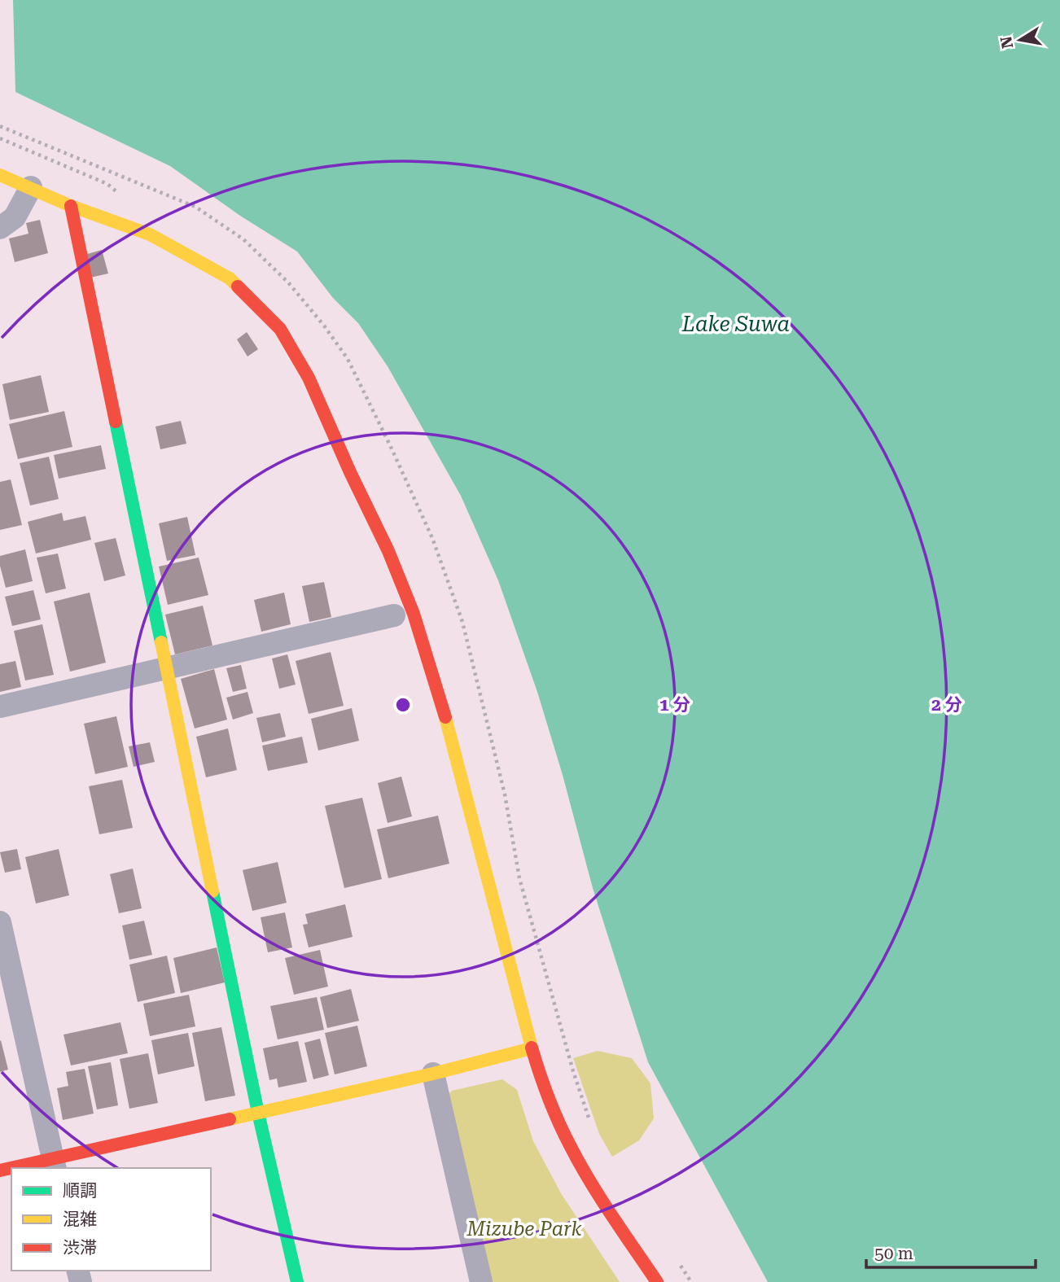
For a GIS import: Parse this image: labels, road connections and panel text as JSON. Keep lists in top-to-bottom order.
{
  "water": ["Lake Suwa"],
  "parks": ["Mizube Park"],
  "legend": ["順調", "混雑", "渋滞"],
  "scale_bar": "50 m",
  "north": "left",
  "rings": ["1 分", "2 分"]
}
